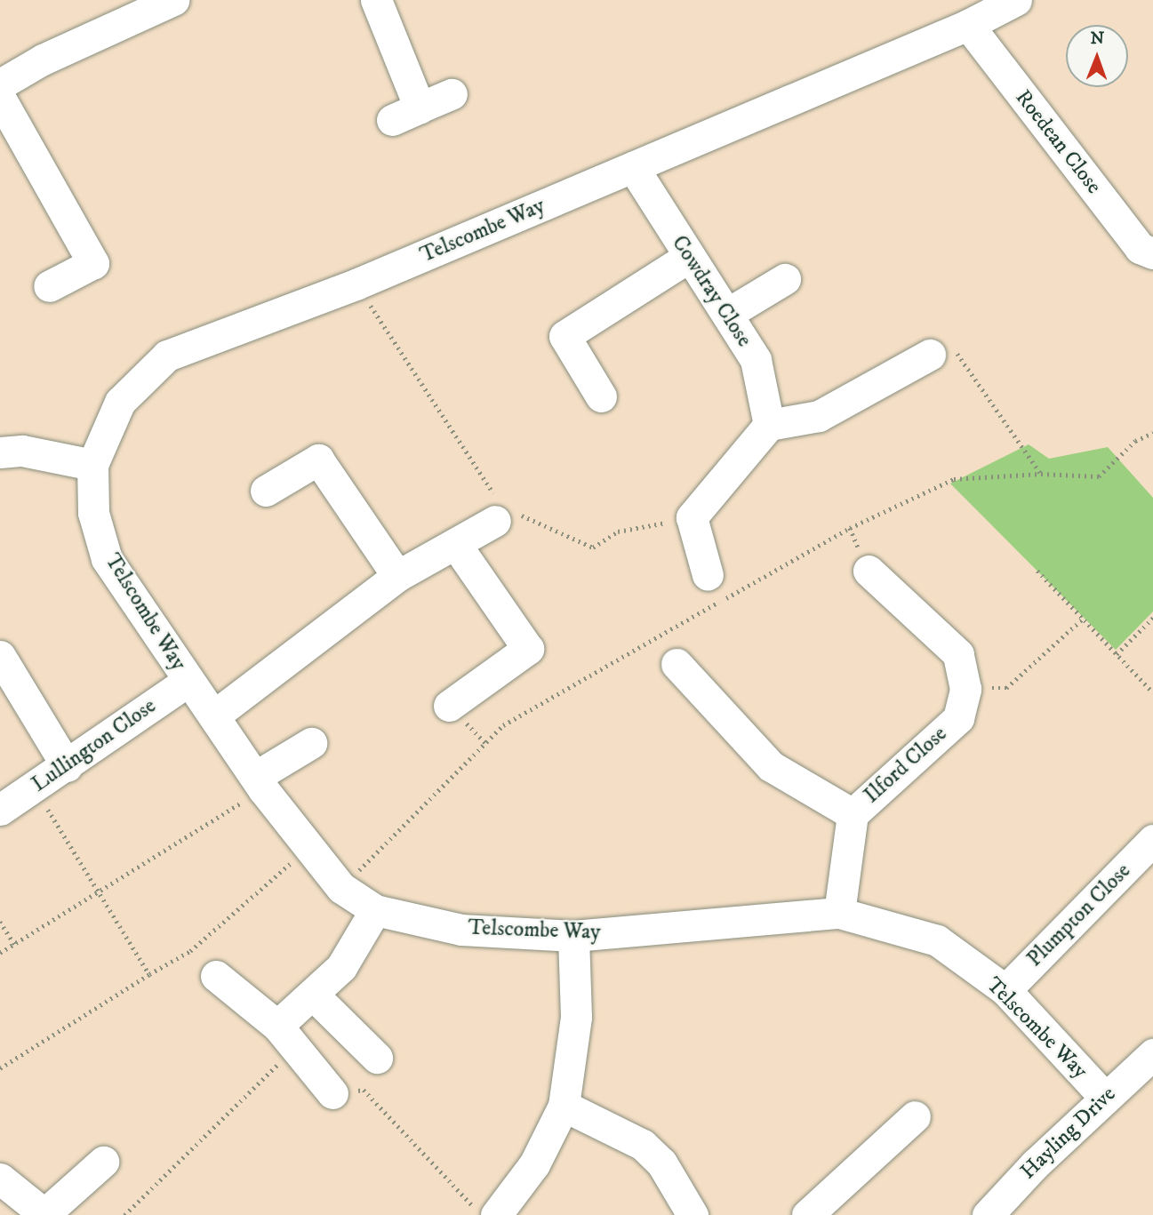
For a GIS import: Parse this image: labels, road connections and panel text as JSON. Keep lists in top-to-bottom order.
{
  "streets": {
    "street": [
      "Roedean Close",
      "Telscombe Way",
      "Cowdray Close",
      "Lullington Close",
      "Ilford Close",
      "Plumpton Close",
      "Hayling Drive"
    ]
  },
  "crossings": [
    ["Roedean Close", "Telscombe Way"],
    ["Telscombe Way", "Cowdray Close"],
    ["Telscombe Way", "Lullington Close"],
    ["Telscombe Way", "Ilford Close"],
    ["Telscombe Way", "Plumpton Close"],
    ["Telscombe Way", "Hayling Drive"]
  ],
  "north": "top"
}
